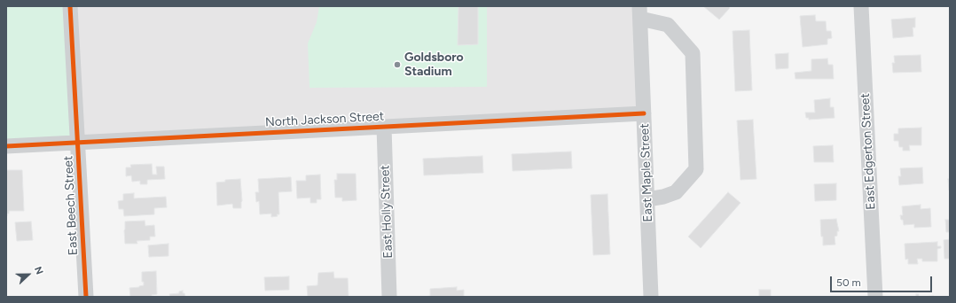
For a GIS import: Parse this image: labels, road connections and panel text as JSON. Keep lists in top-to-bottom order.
{
  "streets": {
    "street": [
      "North Jackson Street",
      "East Edgerton Street",
      "East Maple Street",
      "East Beech Street",
      "East Holly Street"
    ]
  },
  "crossings": [
    ["North Jackson Street", "East Maple Street"],
    ["North Jackson Street", "East Beech Street"],
    ["North Jackson Street", "East Holly Street"]
  ],
  "places": ["Goldsboro Stadium"],
  "scale_bar": "50 m",
  "north": "right"
}
